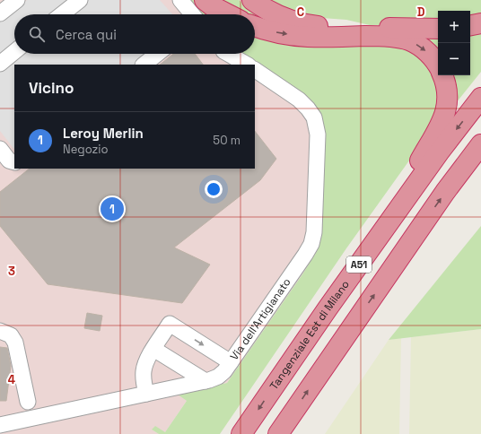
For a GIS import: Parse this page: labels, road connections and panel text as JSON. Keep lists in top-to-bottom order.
{
  "streets": {
    "highway": ["A51", "Tangenziale Est di Milano"],
    "street": ["Via dell'Artigianato"]
  },
  "page": {
    "map_buttons": ["+", "−"],
    "search": "Cerca qui",
    "heading": "Vicino",
    "list": [
      {
        "mark": "1",
        "name": "Leroy Merlin",
        "note": "Negozio",
        "value": "50 m"
      }
    ],
    "pins": "1"
  },
  "grid": {
    "columns": ["C", "D"],
    "rows": ["3", "4"]
  }
}
